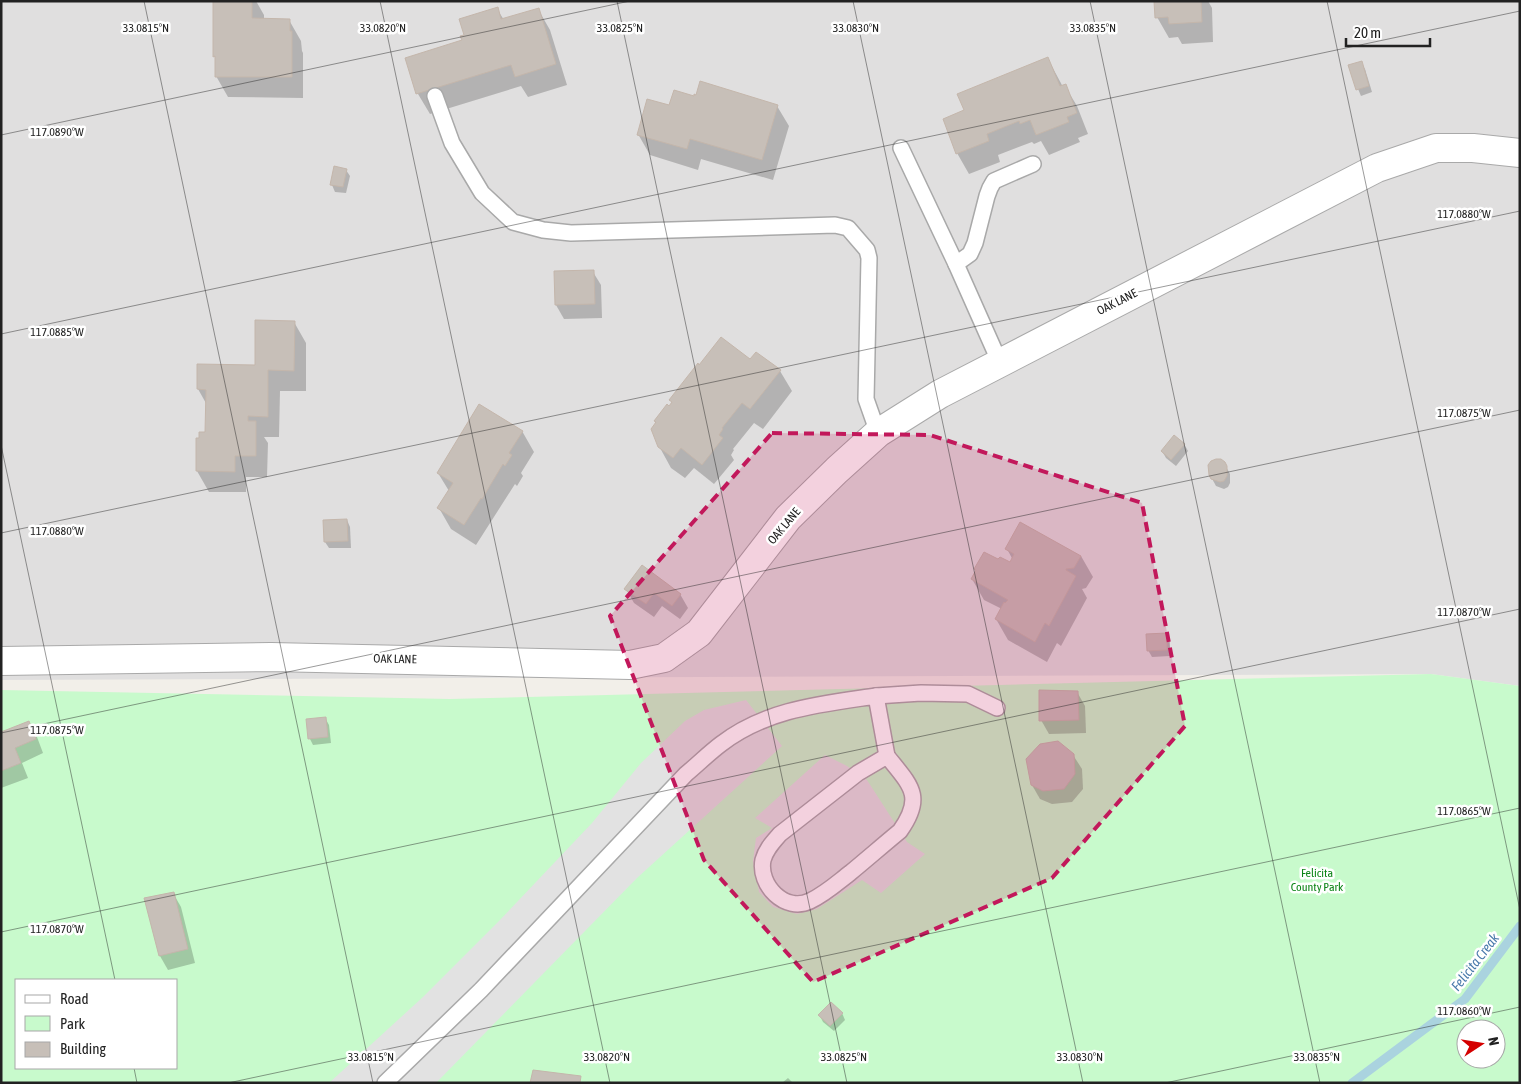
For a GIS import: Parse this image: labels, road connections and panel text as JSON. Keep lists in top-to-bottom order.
{
  "streets": {
    "street": ["OAK LANE"]
  },
  "water": ["Felicita Creak"],
  "parks": ["Felicita County Park"],
  "legend": ["Road", "Park", "Building"],
  "scale_bar": "20 m",
  "north": "right",
  "coordinates": [
    "33.0815°N",
    "33.0820°N",
    "33.0825°N",
    "33.0830°N",
    "33.0835°N",
    "117.0890°W",
    "117.0880°W",
    "117.0885°W",
    "117.0875°W",
    "117.0870°W",
    "117.0865°W",
    "117.0860°W"
  ]
}
